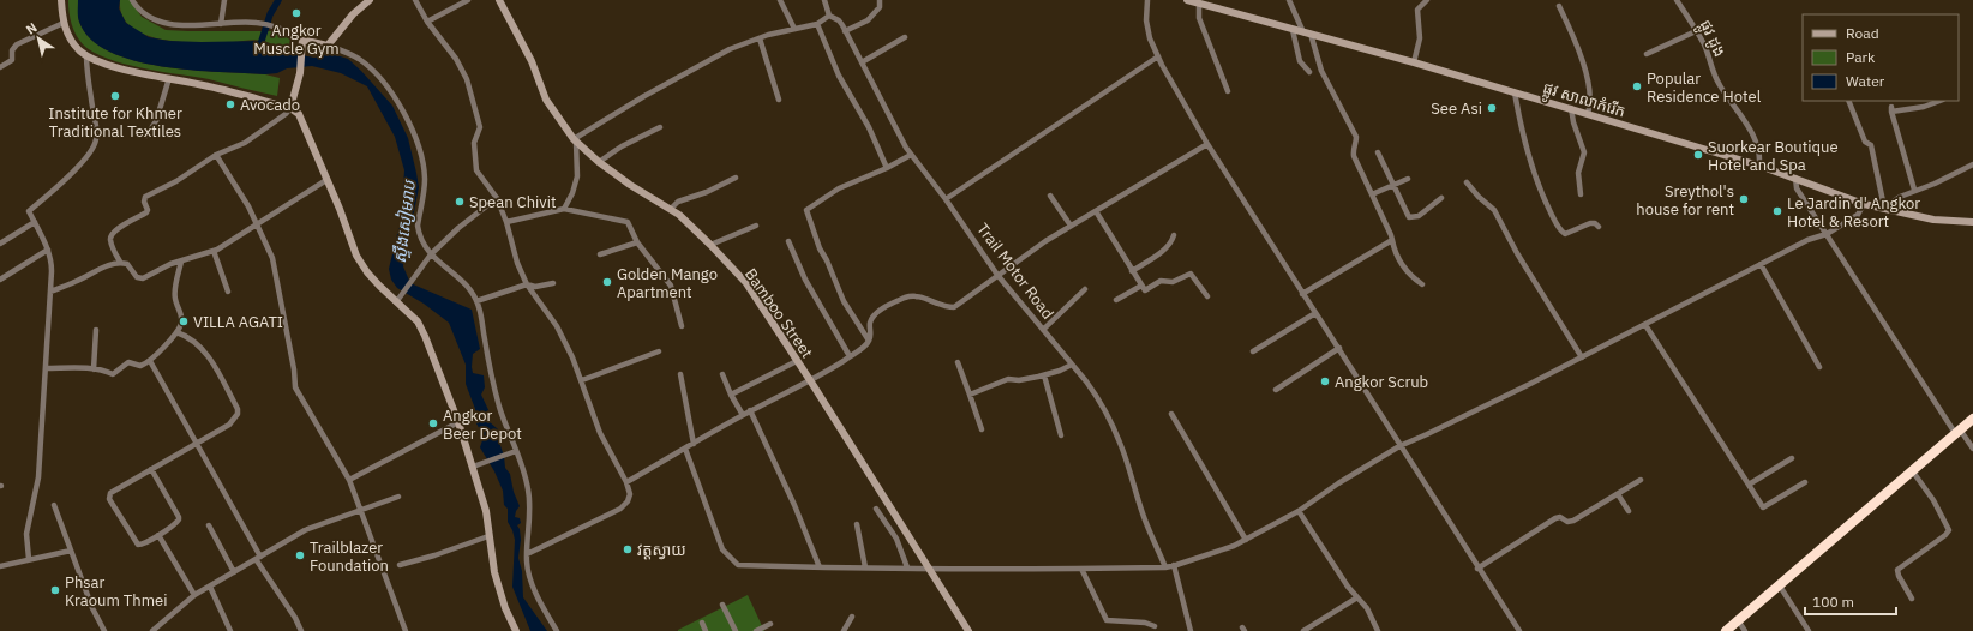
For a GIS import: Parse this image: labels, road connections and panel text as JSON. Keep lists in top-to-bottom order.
{
  "streets": {
    "street": [
      "ផ្លូវ ដូង",
      "ផ្លូវ សាលាកំរើក",
      "Trail Motor Road",
      "Bamboo Street"
    ]
  },
  "crossings": [
    ["ផ្លូវ ដូង", "ផ្លូវ សាលាកំរើក"]
  ],
  "water": ["ស្ទឹងសៀមរាប"],
  "places": [
    "Angkor Muscle Gym",
    "Popular Residence Hotel",
    "Institute for Khmer Traditional Textiles",
    "Avocado",
    "See Asi",
    "Suorkear Boutique Hotel and Spa",
    "Sreythol's house for rent",
    "Spean Chivit",
    "Le Jardin d' Angkor Hotel & Resort",
    "Golden Mango Apartment",
    "VILLA AGATI",
    "Angkor Scrub",
    "Angkor Beer Depot",
    "វត្តស្វាយ",
    "Trailblazer Foundation",
    "Phsar Kraoum Thmei"
  ],
  "legend": ["Road", "Park", "Water"],
  "scale_bar": "100 m",
  "north": "top left"
}
